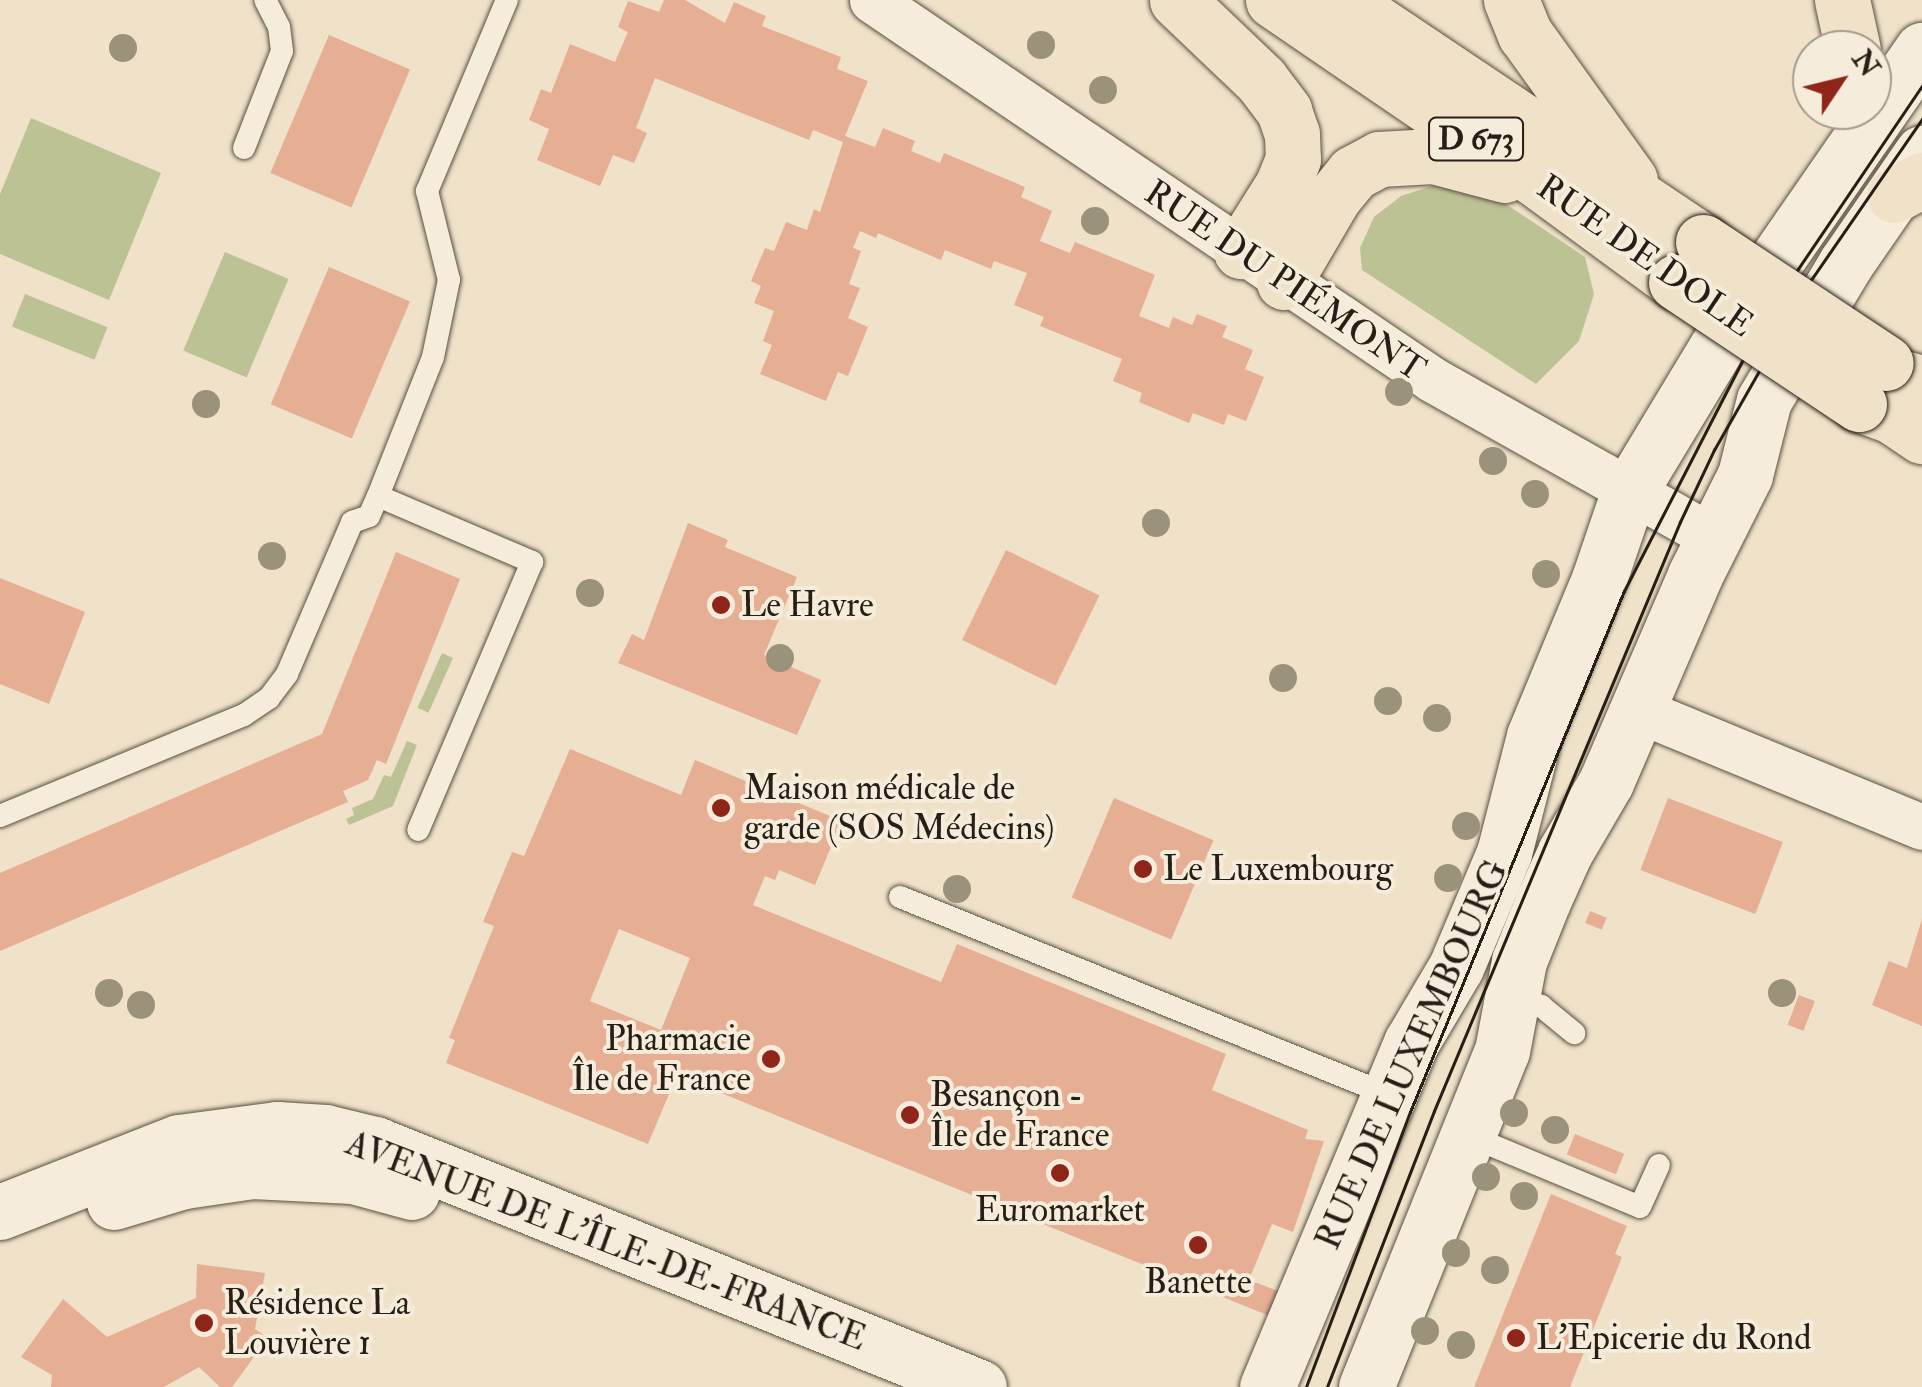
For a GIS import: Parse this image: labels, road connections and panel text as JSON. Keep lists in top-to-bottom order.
{
  "streets": {
    "main road": ["D 673", "RUE DE DOLE"],
    "street": ["RUE DU PIÉMONT", "RUE DE LUXEMBOURG", "AVENUE DE L'ÎLE-DE-FRANCE"]
  },
  "crossings": [
    ["RUE DU PIÉMONT", "RUE DE LUXEMBOURG"]
  ],
  "places": [
    "Le Havre",
    "Maison médicale de garde (SOS Médecins)",
    "Le Luxembourg",
    "Pharmacie Île de France",
    "Besançon - Île de France",
    "Euromarket",
    "Banette",
    "Résidence La Louvière 1",
    "L'Epicerie du Rond"
  ],
  "north": "top right"
}
